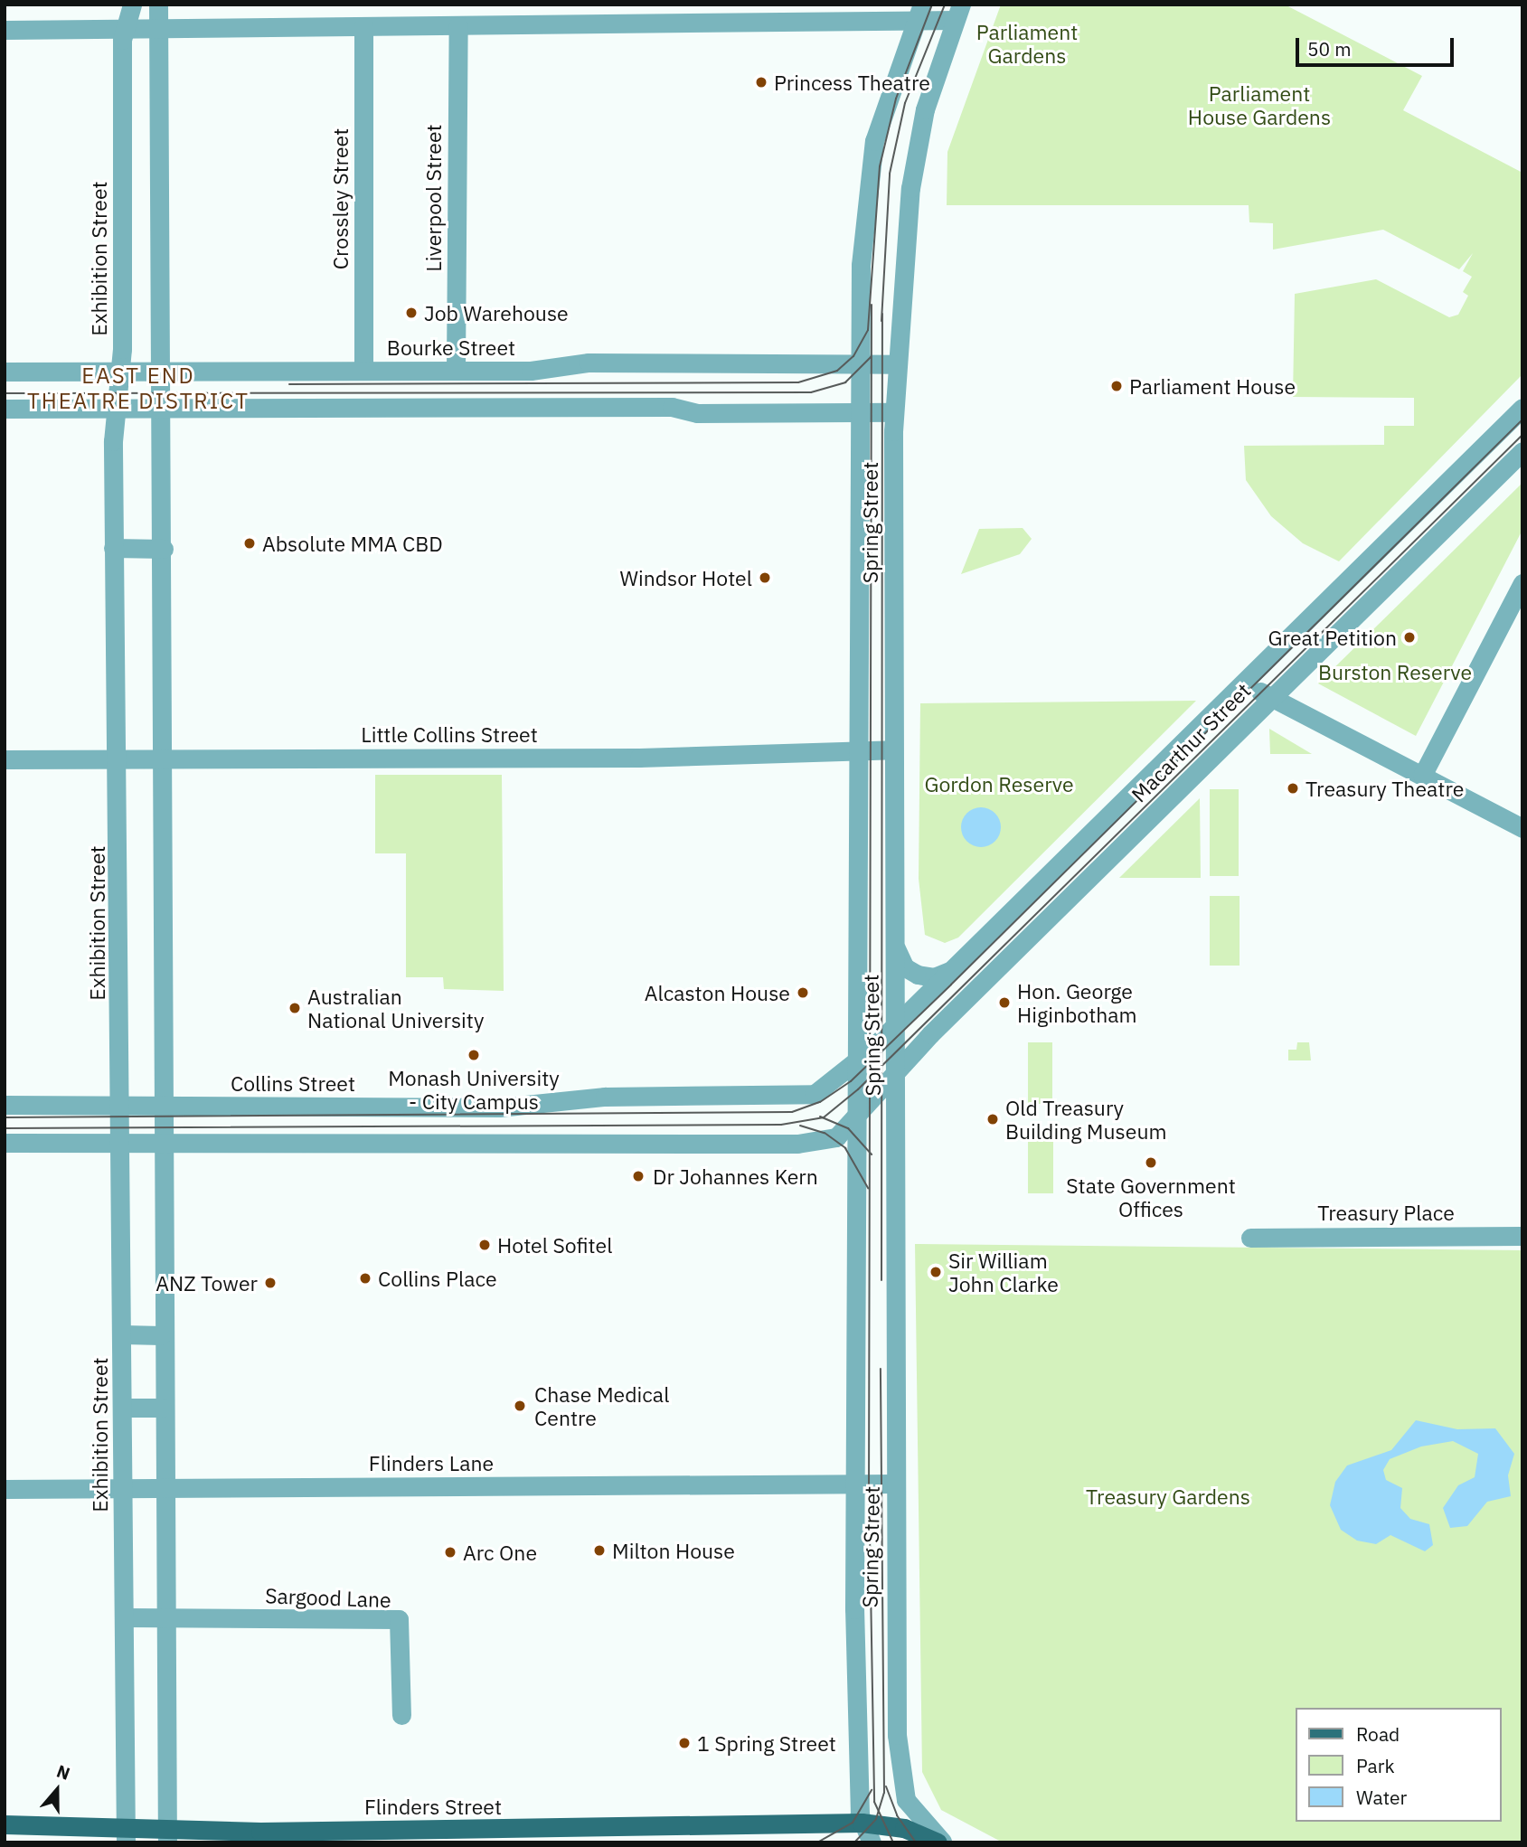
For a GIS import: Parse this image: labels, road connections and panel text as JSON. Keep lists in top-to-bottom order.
{
  "streets": {
    "main road": ["Flinders Street"],
    "street": [
      "Liverpool Street",
      "Crossley Street",
      "Exhibition Street",
      "Bourke Street",
      "Spring Street",
      "Little Collins Street",
      "Macarthur Street",
      "Collins Street",
      "Treasury Place",
      "Flinders Lane",
      "Sargood Lane"
    ]
  },
  "crossings": [
    ["Liverpool Street", "Bourke Street"],
    ["Crossley Street", "Bourke Street"],
    ["Exhibition Street", "Bourke Street"],
    ["Exhibition Street", "Little Collins Street"],
    ["Exhibition Street", "Collins Street"],
    ["Exhibition Street", "Flinders Lane"],
    ["Exhibition Street", "Flinders Street"],
    ["Bourke Street", "Spring Street"],
    ["Spring Street", "Little Collins Street"],
    ["Spring Street", "Macarthur Street"],
    ["Spring Street", "Collins Street"],
    ["Spring Street", "Flinders Lane"],
    ["Spring Street", "Flinders Street"],
    ["Macarthur Street", "Collins Street"]
  ],
  "districts": ["EAST END THEATRE DISTRICT"],
  "parks": [
    "Parliament Gardens",
    "Parliament House Gardens",
    "Burston Reserve",
    "Gordon Reserve",
    "Treasury Gardens"
  ],
  "places": [
    "Princess Theatre",
    "Job Warehouse",
    "Parliament House",
    "Absolute MMA CBD",
    "Windsor Hotel",
    "Great Petition",
    "Treasury Theatre",
    "Alcaston House",
    "Hon. George Higinbotham",
    "Australian National University",
    "Monash University - City Campus",
    "Old Treasury Building Museum",
    "State Government Offices",
    "Dr Johannes Kern",
    "Hotel Sofitel",
    "Sir William John Clarke",
    "Collins Place",
    "ANZ Tower",
    "Chase Medical Centre",
    "Milton House",
    "Arc One",
    "1 Spring Street"
  ],
  "legend": ["Road", "Park", "Water"],
  "scale_bar": "50 m",
  "north": "top"
}
